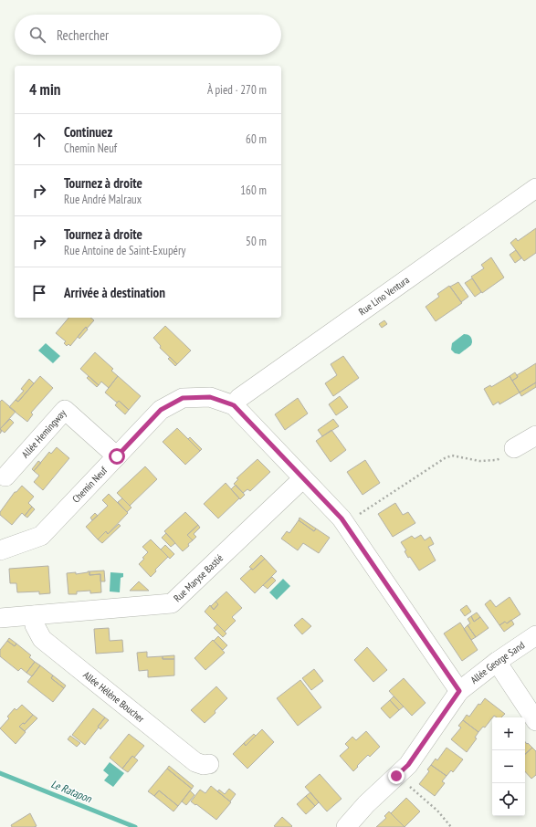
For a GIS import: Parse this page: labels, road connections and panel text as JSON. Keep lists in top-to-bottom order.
{
  "streets": {
    "street": [
      "Rue Lino Ventura",
      "Allée Hemingway",
      "Chemin Neuf",
      "Rue Maryse Bastié",
      "Allée George Sand",
      "Allée Hélène Boucher"
    ]
  },
  "crossings": [
    ["Rue Lino Ventura", "Chemin Neuf"],
    ["Allée Hemingway", "Chemin Neuf"],
    ["Rue Maryse Bastié", "Allée Hélène Boucher"]
  ],
  "water": ["Le Ratapon"],
  "page": {
    "search": "Rechercher",
    "heading": ["4 min", "À pied · 270 m"],
    "list": [
      ["Continuez", "Chemin Neuf", "60 m"],
      ["Tournez à droite", "Rue André Malraux", "160 m"],
      ["Tournez à droite", "Rue Antoine de Saint-Exupéry", "50 m"],
      "Arrivée à destination"
    ],
    "map_buttons": ["+", "−"]
  }
}
